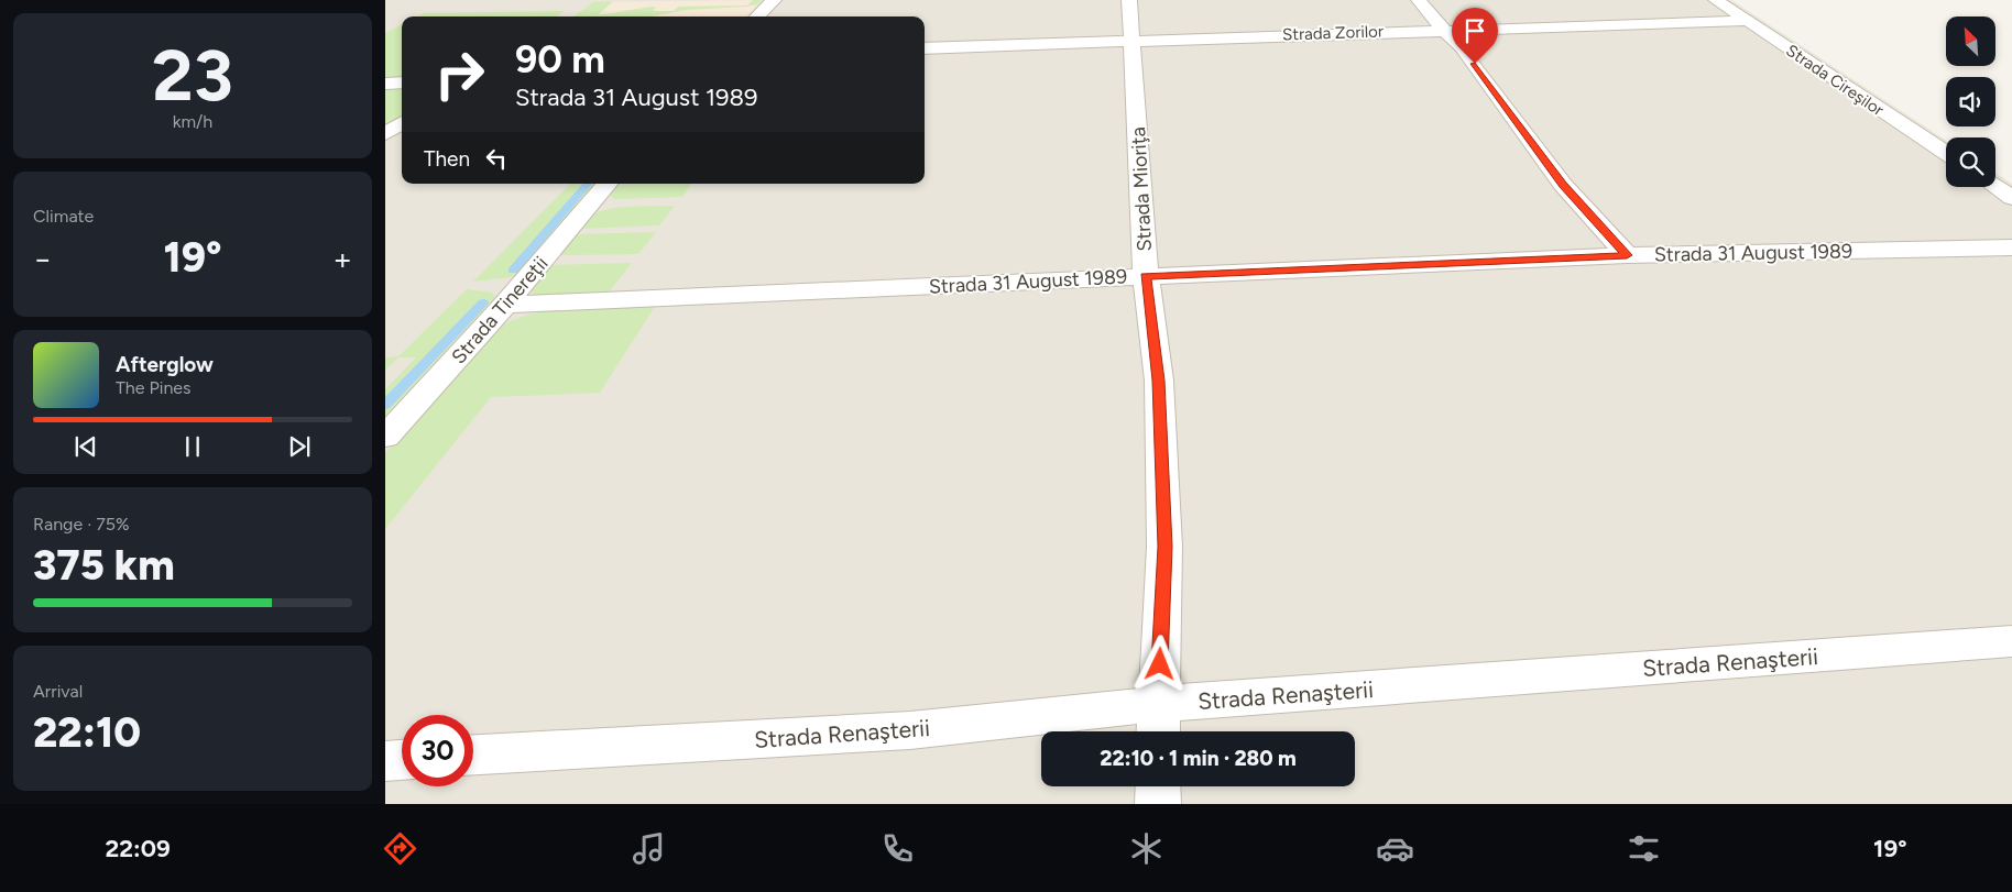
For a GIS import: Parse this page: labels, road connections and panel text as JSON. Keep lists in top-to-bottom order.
{
  "streets": {
    "street": [
      "Strada Zorilor",
      "Strada Cireşilor",
      "Strada Mioriţa",
      "Strada 31 August 1989",
      "Strada Tinereţii",
      "Strada Renaşterii"
    ]
  },
  "crossings": [
    ["Strada Zorilor", "Strada Cireşilor"],
    ["Strada Zorilor", "Strada Mioriţa"],
    ["Strada Mioriţa", "Strada 31 August 1989"],
    ["Strada Mioriţa", "Strada Renaşterii"],
    ["Strada 31 August 1989", "Strada Tinereţii"]
  ],
  "north": "top left",
  "page": {
    "tile": [
      ["23", "km/h"],
      "Climate",
      ["Range · 75%", "375 km"],
      ["Arrival", "22:10"]
    ],
    "turn": ["90 m", "Strada 31 August 1989"],
    "then": "Then",
    "heat": ["−", "19°", "+"],
    "song": ["Afterglow", "The Pines"],
    "limit": "30",
    "trip": "22:10 · 1 min · 280 m",
    "tabs": ["22:09", "19°"]
  }
}
